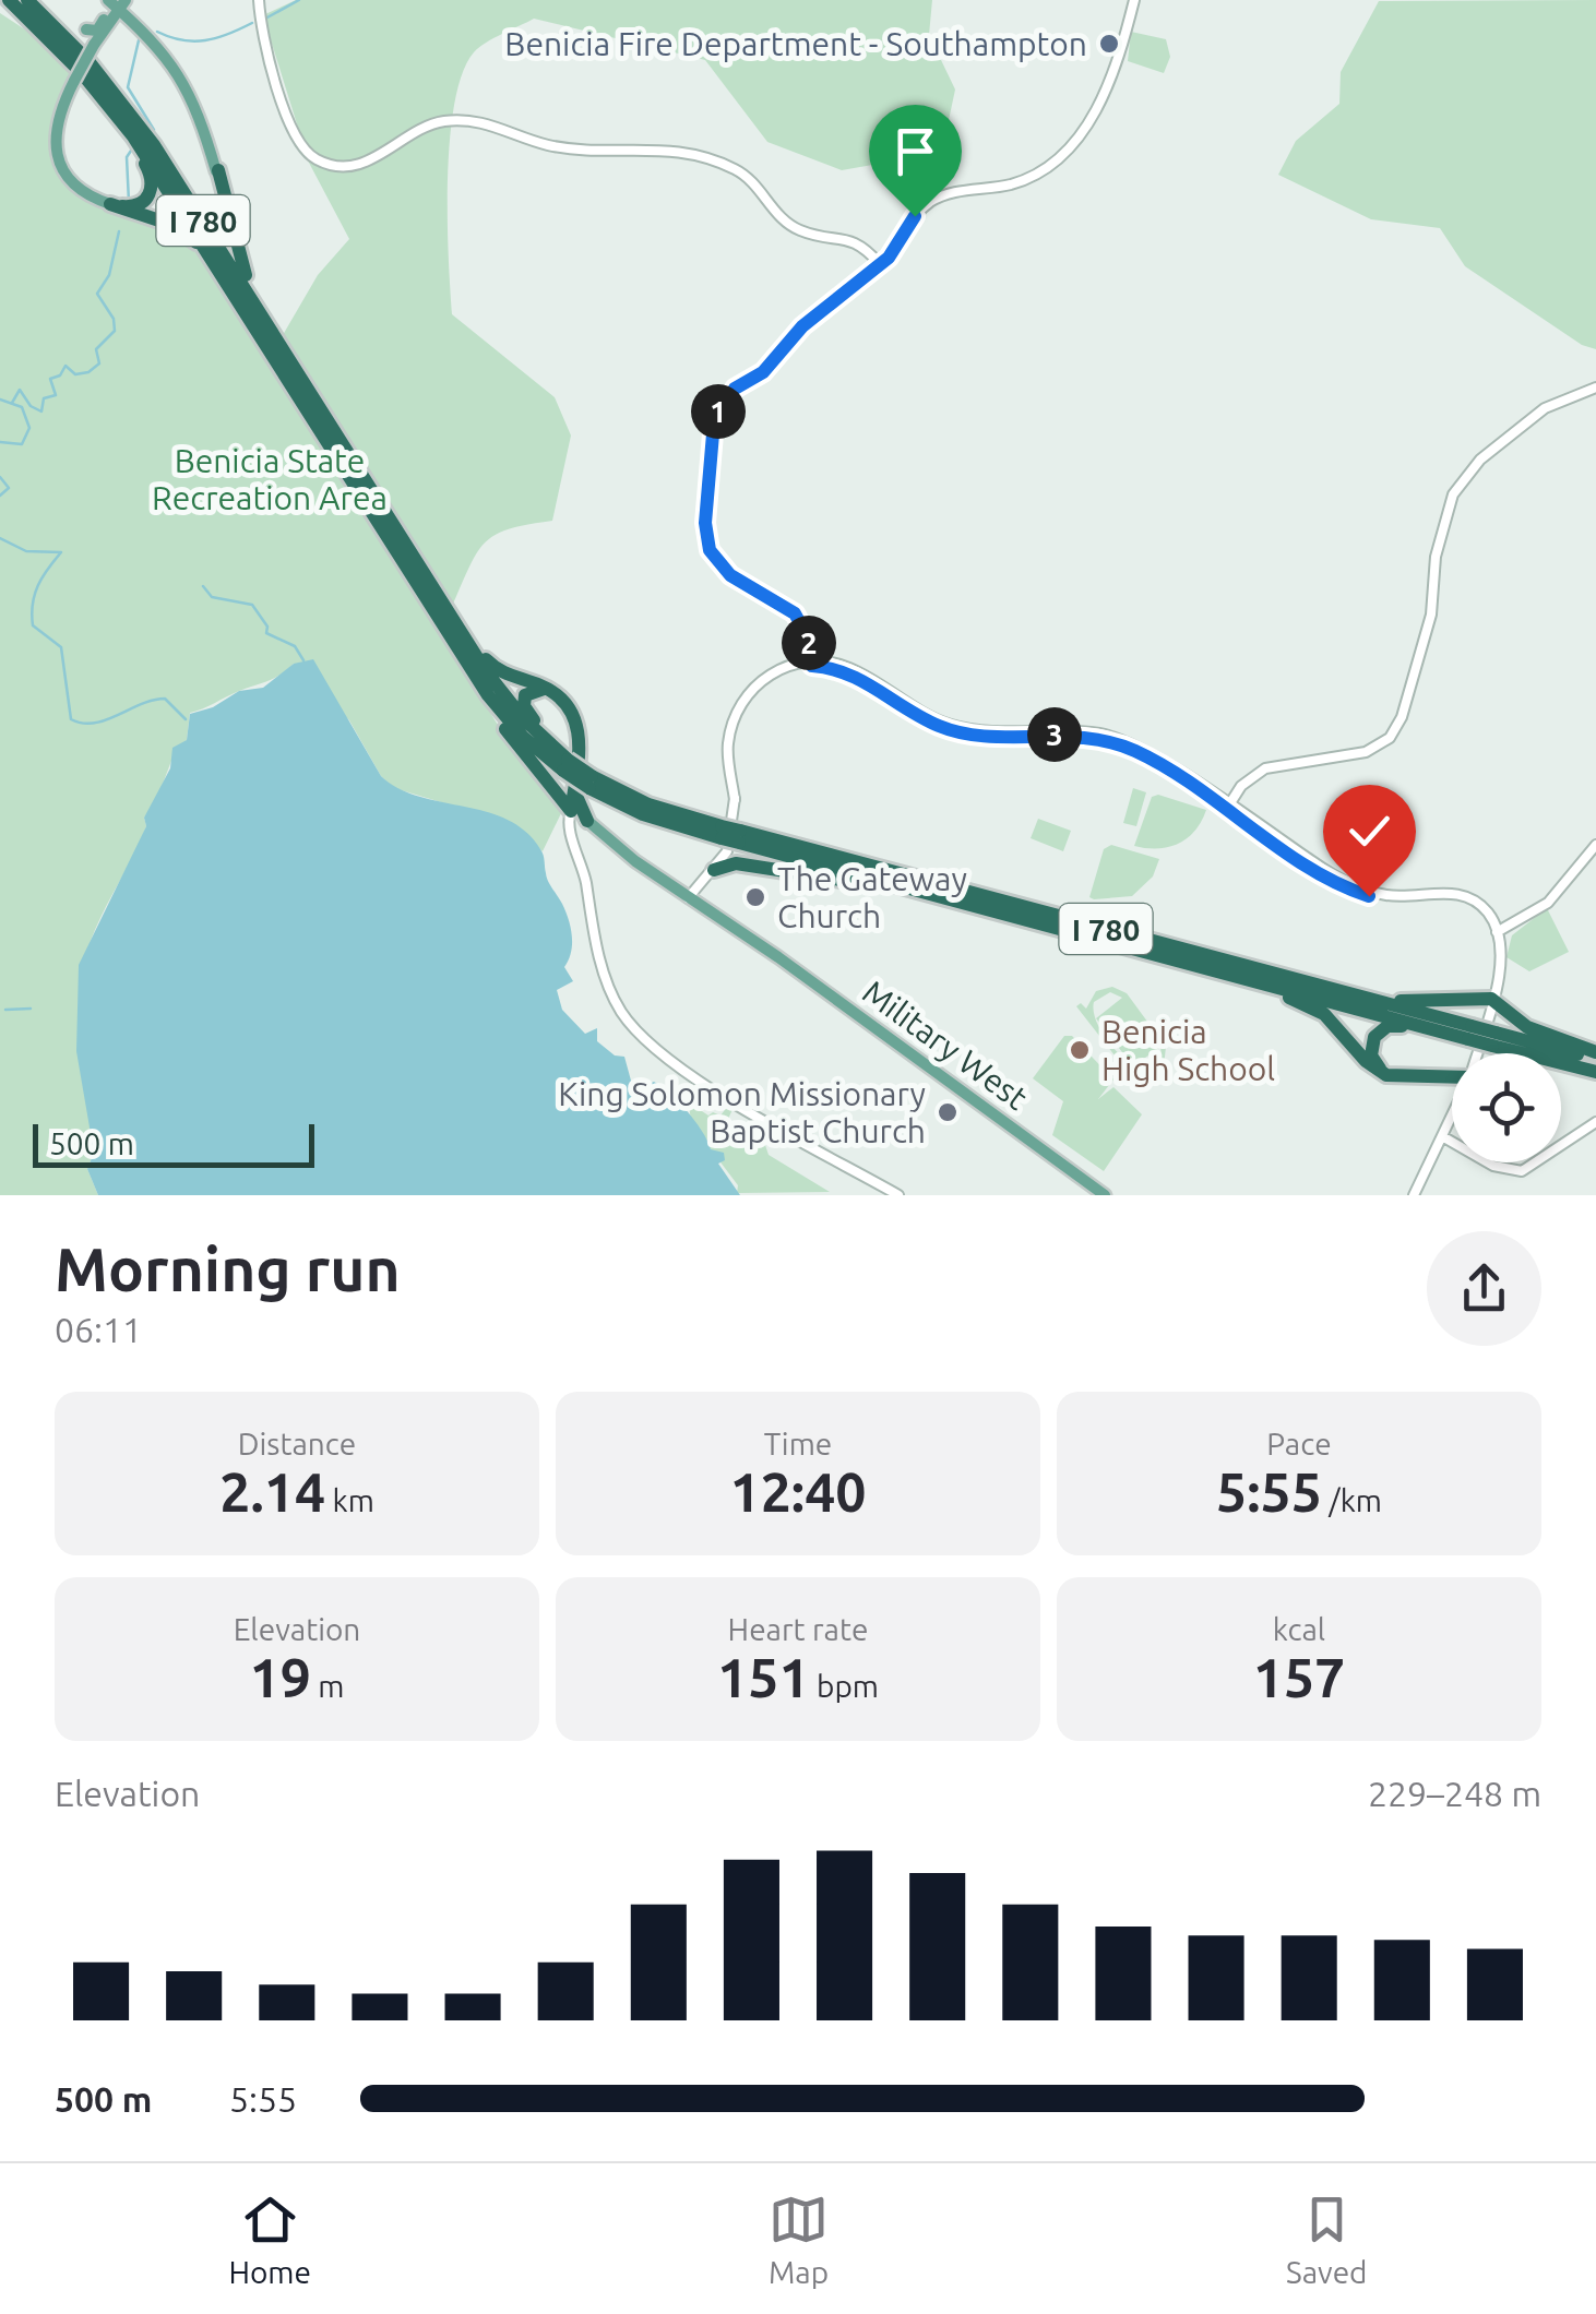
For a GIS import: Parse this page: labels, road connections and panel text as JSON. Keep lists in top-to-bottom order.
{
  "streets": {
    "highway": ["I 780"],
    "main road": ["Military West"]
  },
  "parks": ["Benicia State Recreation Area"],
  "places": [
    "Benicia Fire Department - Southampton",
    "The Gateway Church",
    "Benicia High School",
    "King Solomon Missionary Baptist Church"
  ],
  "scale_bar": "500 m",
  "page": {
    "pins": ["1", "2", "3"],
    "scale": "500 m",
    "heading": ["Morning run", "06:11"],
    "stats": [
      ["Distance", "2.14 km"],
      ["Time", "12:40"],
      ["Pace", "5:55 /km"],
      ["Elevation", "19 m"],
      ["Heart rate", "151 bpm"],
      ["kcal", "157"]
    ],
    "chart": ["Elevation", "229–248 m"],
    "list": [
      {
        "name": "500 m",
        "note": "5:55"
      }
    ],
    "tabs": ["Home", "Map", "Saved"]
  }
}
